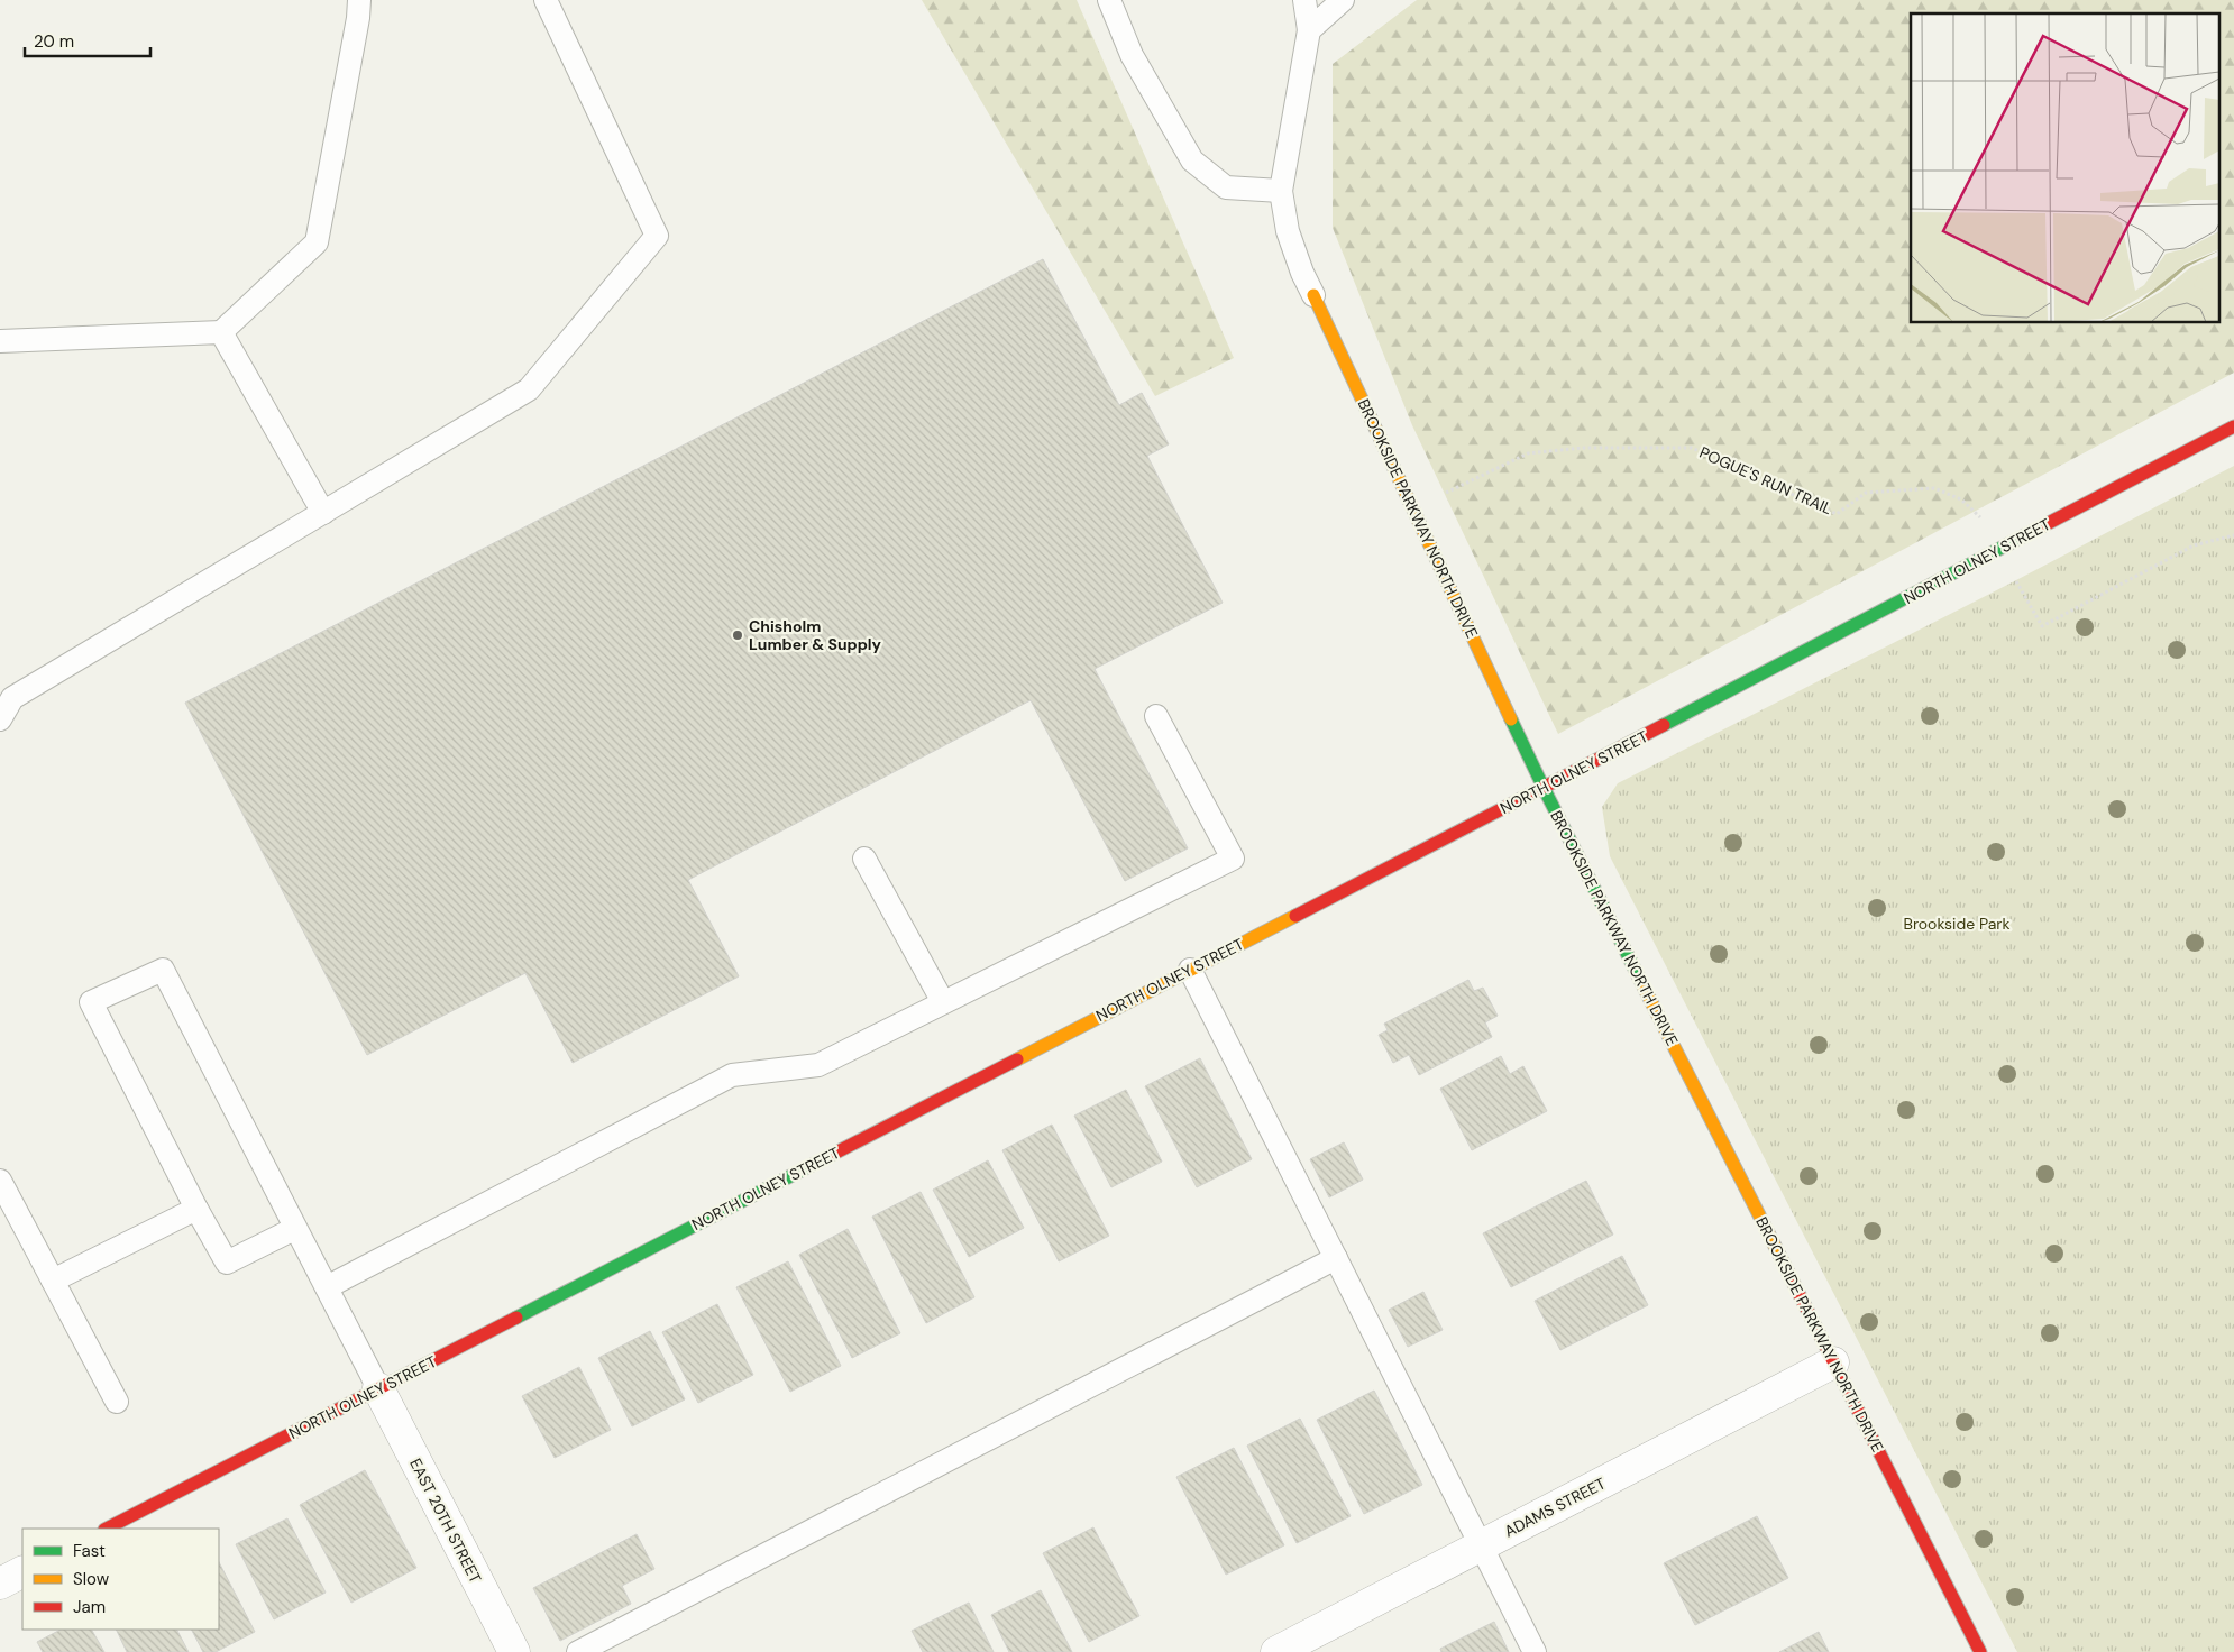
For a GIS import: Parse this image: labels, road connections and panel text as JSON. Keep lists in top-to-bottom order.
{
  "streets": {
    "street": [
      "BROOKSIDE PARKWAY NORTH DRIVE",
      "NORTH OLNEY STREET",
      "ADAMS STREET",
      "EAST 20TH STREET"
    ],
    "path": ["POGUE'S RUN TRAIL"]
  },
  "crossings": [
    ["BROOKSIDE PARKWAY NORTH DRIVE", "NORTH OLNEY STREET"],
    ["BROOKSIDE PARKWAY NORTH DRIVE", "ADAMS STREET"],
    ["NORTH OLNEY STREET", "EAST 20TH STREET"]
  ],
  "parks": ["Brookside Park"],
  "places": ["Chisholm Lumber & Supply"],
  "legend": ["Fast", "Slow", "Jam"],
  "scale_bar": "20 m"
}
